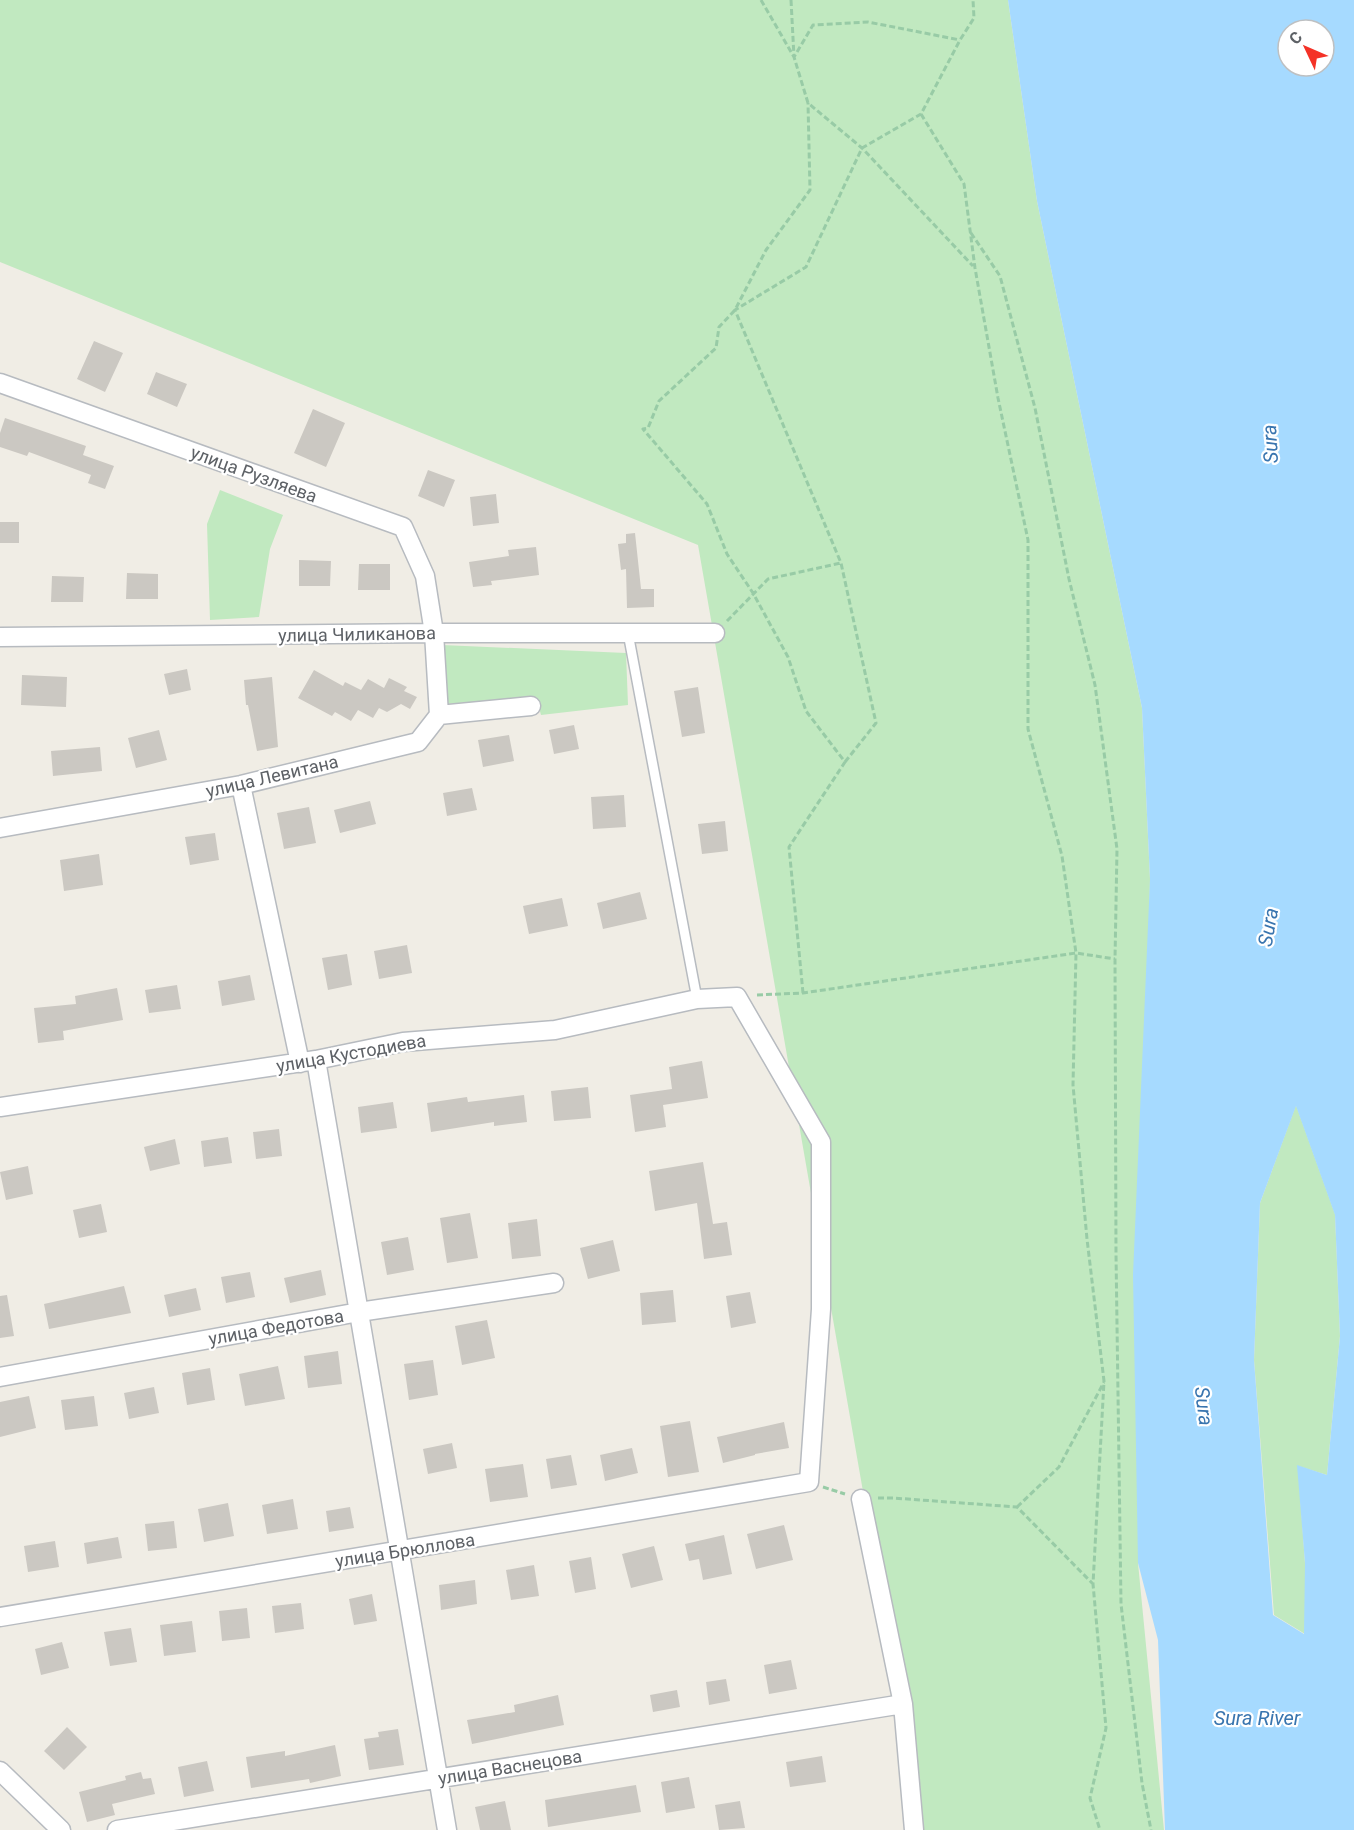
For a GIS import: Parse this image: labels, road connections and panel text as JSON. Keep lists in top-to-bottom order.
{
  "streets": {
    "street": [
      "улица Рузляева",
      "улица Чиликанова",
      "улица Левитана",
      "улица Кустодиева",
      "улица Федотова",
      "улица Брюллова",
      "улица Васнецова"
    ]
  },
  "crossings": [
    ["улица Рузляева", "улица Чиликанова"],
    ["улица Рузляева", "улица Левитана"]
  ],
  "water": ["Sura", "Sura River"],
  "north": "top left"
}
